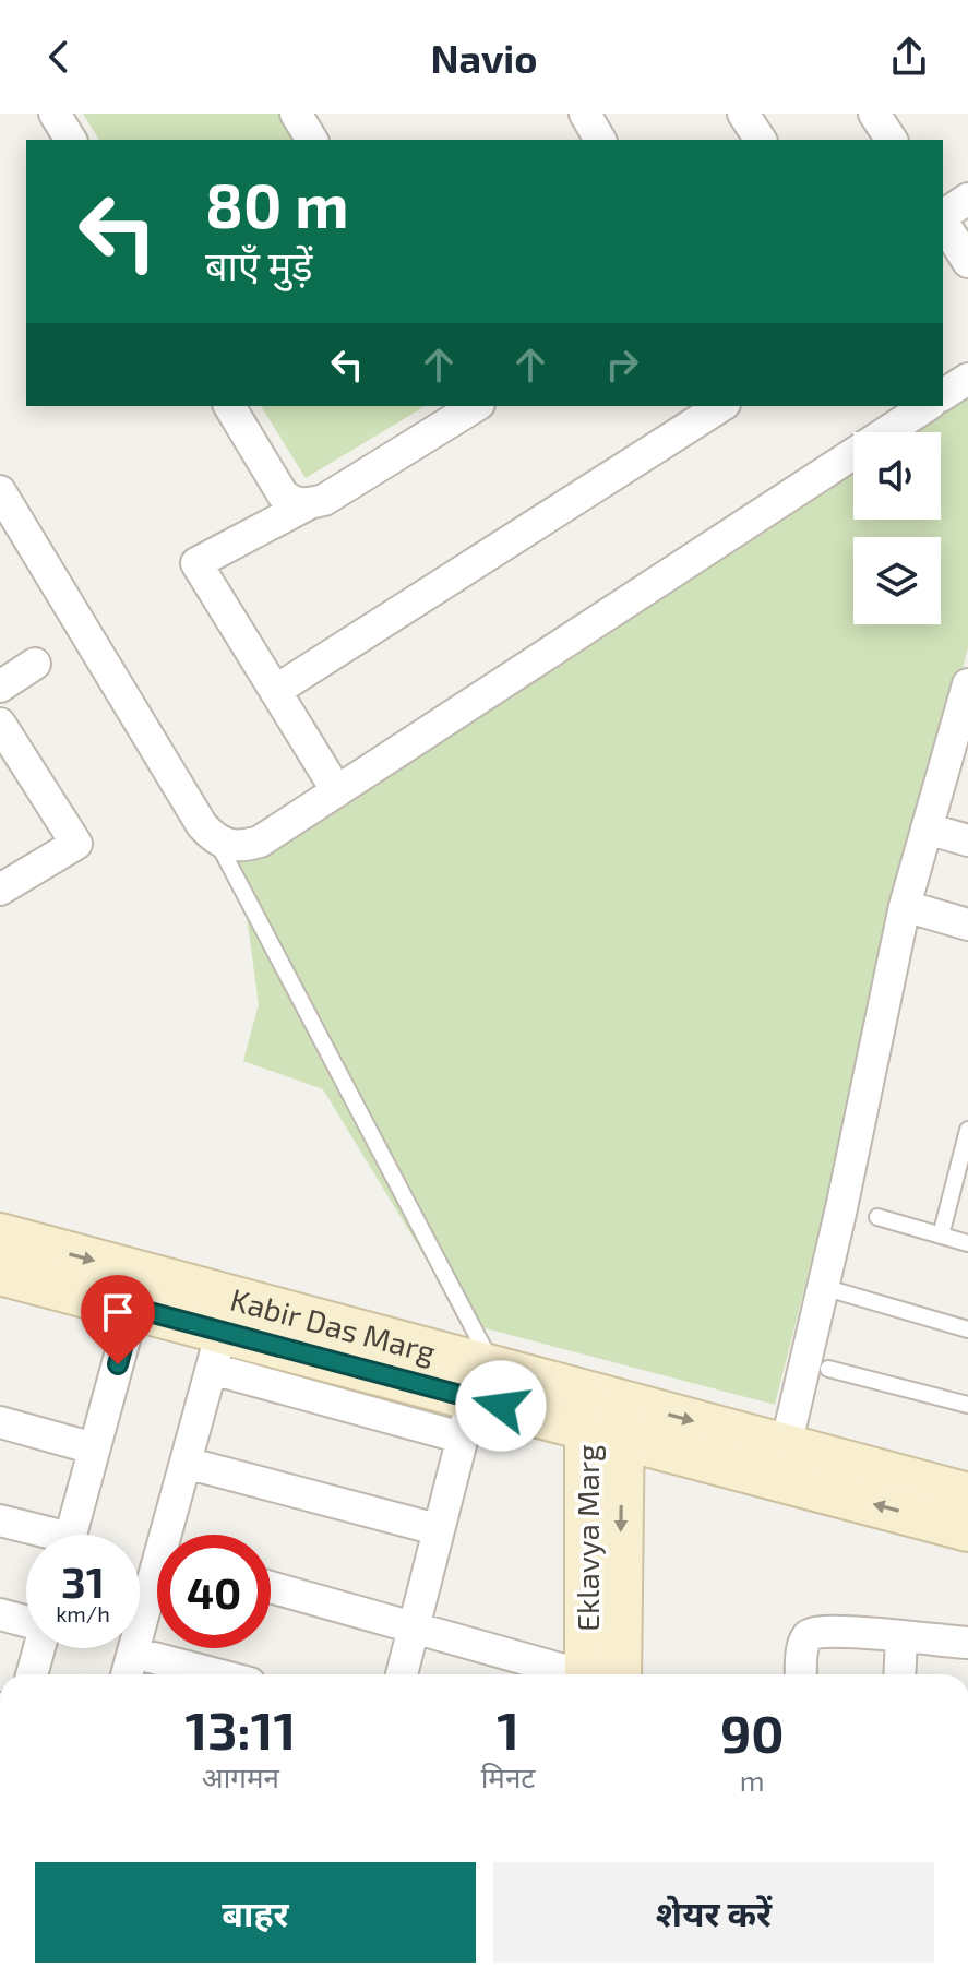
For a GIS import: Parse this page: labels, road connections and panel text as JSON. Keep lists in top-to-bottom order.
{
  "streets": {
    "street": ["Kabir Das Marg", "Eklavya Marg"]
  },
  "crossings": [
    ["Kabir Das Marg", "Eklavya Marg"]
  ],
  "page": {
    "header": "Navio",
    "turn": ["80 m", "बाएँ मुड़ें"],
    "speed": "31 km/h",
    "limit": "40",
    "eta": [
      "13:11",
      "आगमन",
      "1",
      "मिनट",
      "90",
      "m"
    ],
    "buttons": ["बाहर", "शेयर करें"]
  }
}
